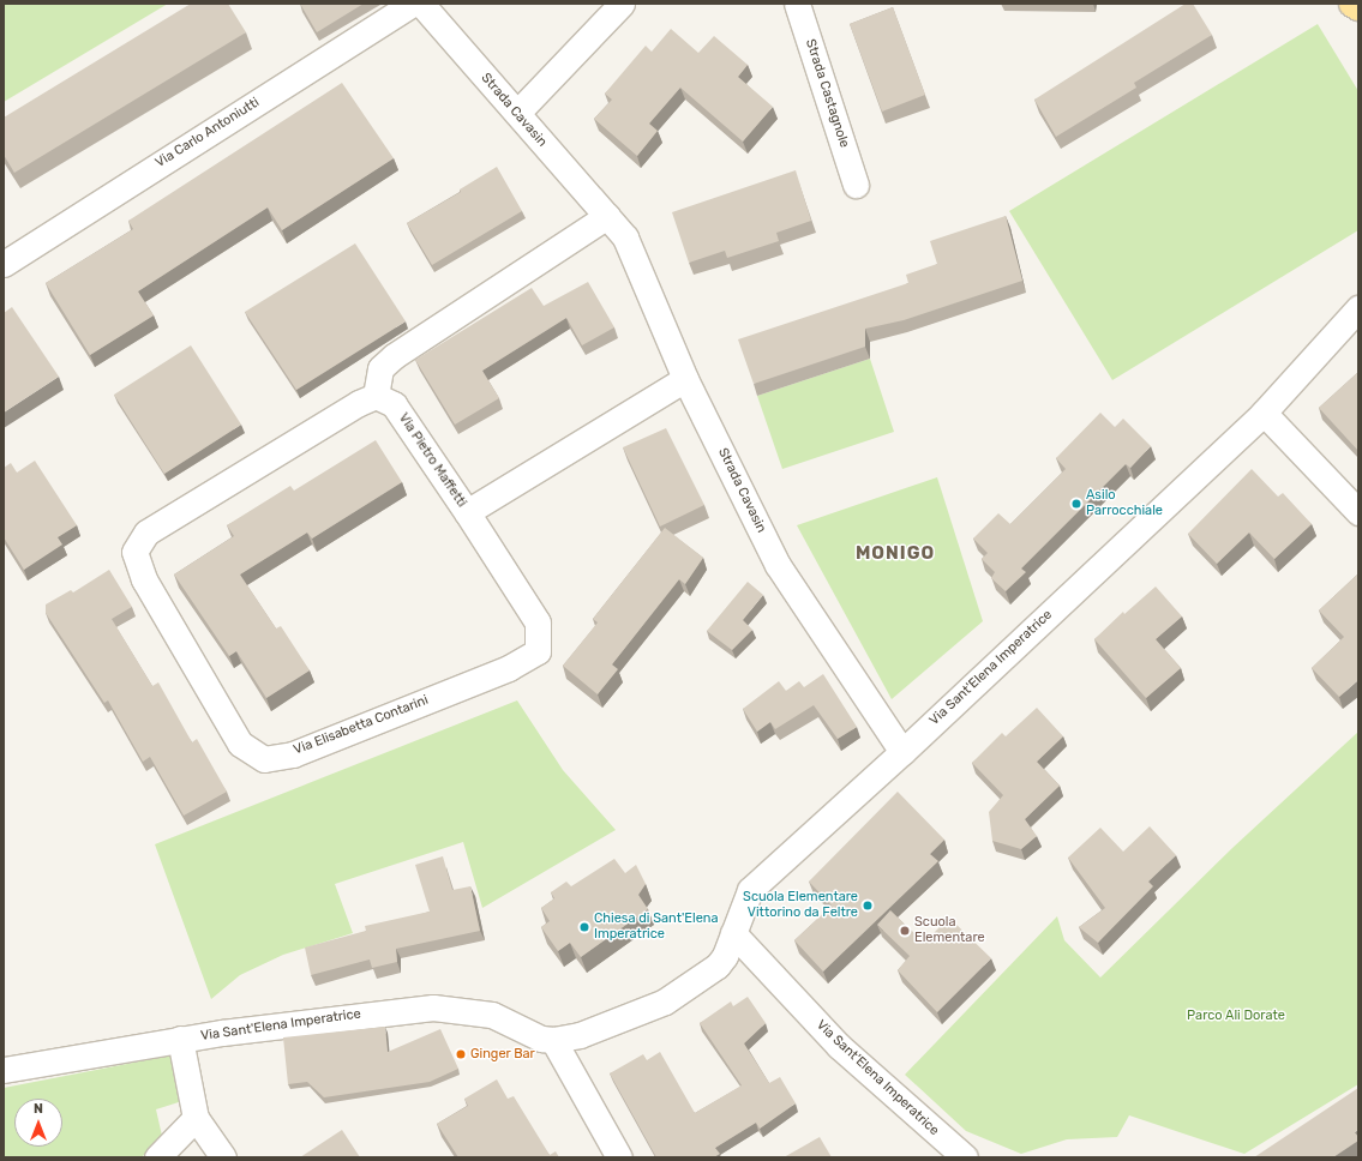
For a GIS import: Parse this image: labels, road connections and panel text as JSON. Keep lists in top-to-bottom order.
{
  "streets": {
    "street": [
      "Strada Castagnole",
      "Strada Cavasin",
      "Via Carlo Antoniutti",
      "Via Pietro Maffetti",
      "Via Sant'Elena Imperatrice",
      "Via Elisabetta Contarini"
    ]
  },
  "crossings": [
    ["Strada Cavasin", "Via Pietro Maffetti"],
    ["Strada Cavasin", "Via Sant'Elena Imperatrice"],
    ["Via Pietro Maffetti", "Via Elisabetta Contarini"]
  ],
  "districts": ["MONIGO"],
  "parks": ["Parco Ali Dorate"],
  "places": [
    "Asilo Parrocchiale",
    "Scuola Elementare Vittorino da Feltre",
    "Chiesa di Sant'Elena Imperatrice",
    "Scuola Elementare",
    "Ginger Bar"
  ],
  "north": "top"
}
